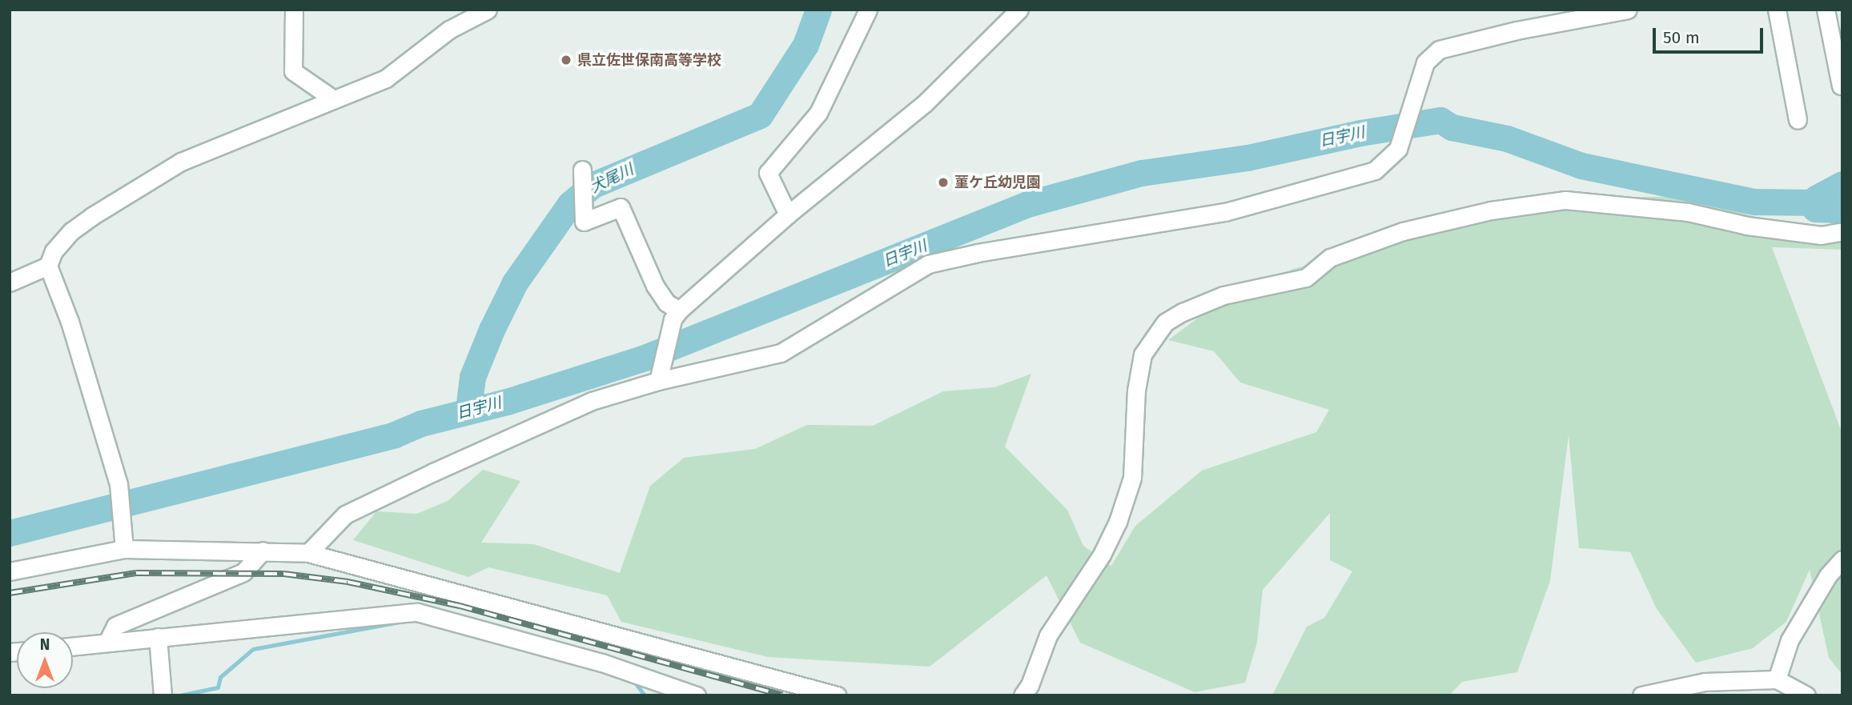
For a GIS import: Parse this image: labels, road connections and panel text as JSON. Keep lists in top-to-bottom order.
{
  "water": ["日宇川", "犬尾川"],
  "places": ["県立佐世保南高等学校", "菫ケ丘幼児園"],
  "scale_bar": "50 m",
  "north": "top"
}
